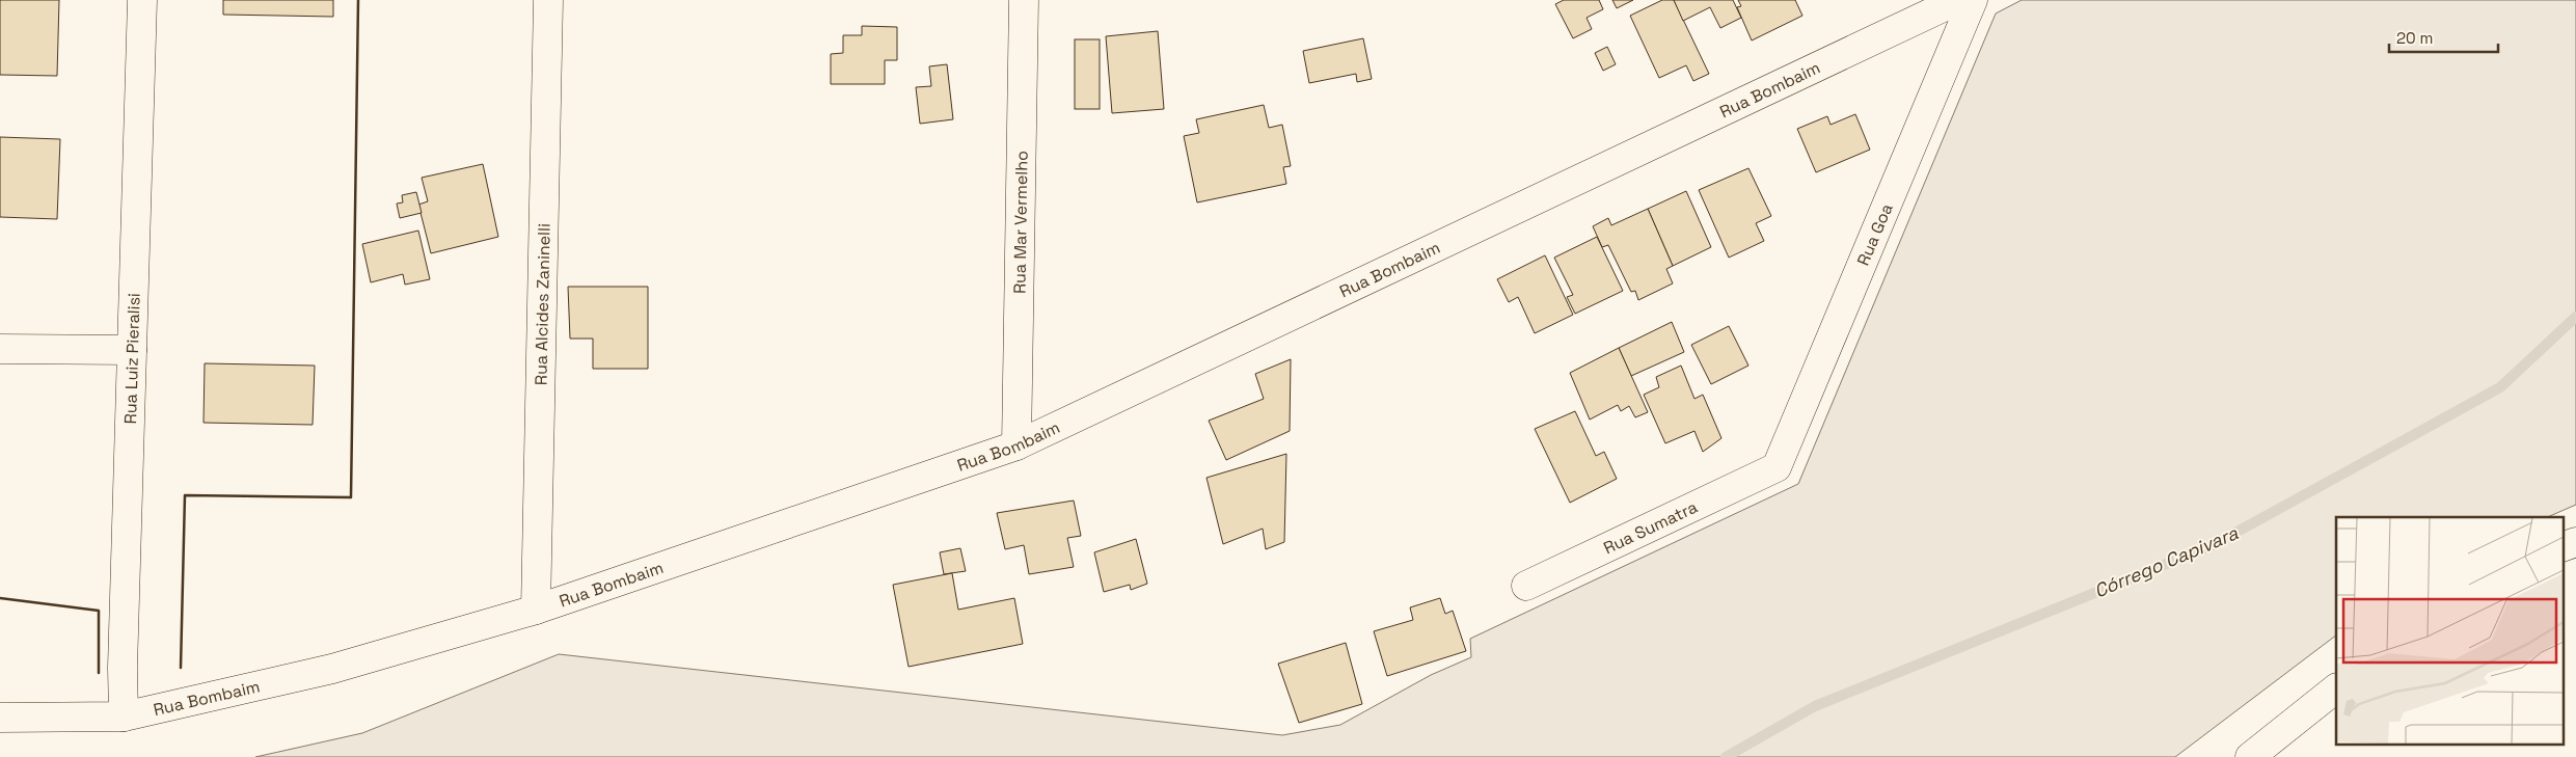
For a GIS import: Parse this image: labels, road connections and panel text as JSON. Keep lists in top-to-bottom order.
{
  "streets": {
    "street": [
      "Rua Bombaim",
      "Rua Mar Vermelho",
      "Rua Goa",
      "Rua Alcides Zaninelli",
      "Rua Luiz Pieralisi",
      "Rua Sumatra"
    ]
  },
  "crossings": [
    ["Rua Bombaim", "Rua Mar Vermelho"],
    ["Rua Bombaim", "Rua Alcides Zaninelli"],
    ["Rua Bombaim", "Rua Luiz Pieralisi"],
    ["Rua Goa", "Rua Sumatra"]
  ],
  "water": ["Córrego Capivara"],
  "scale_bar": "20 m"
}
